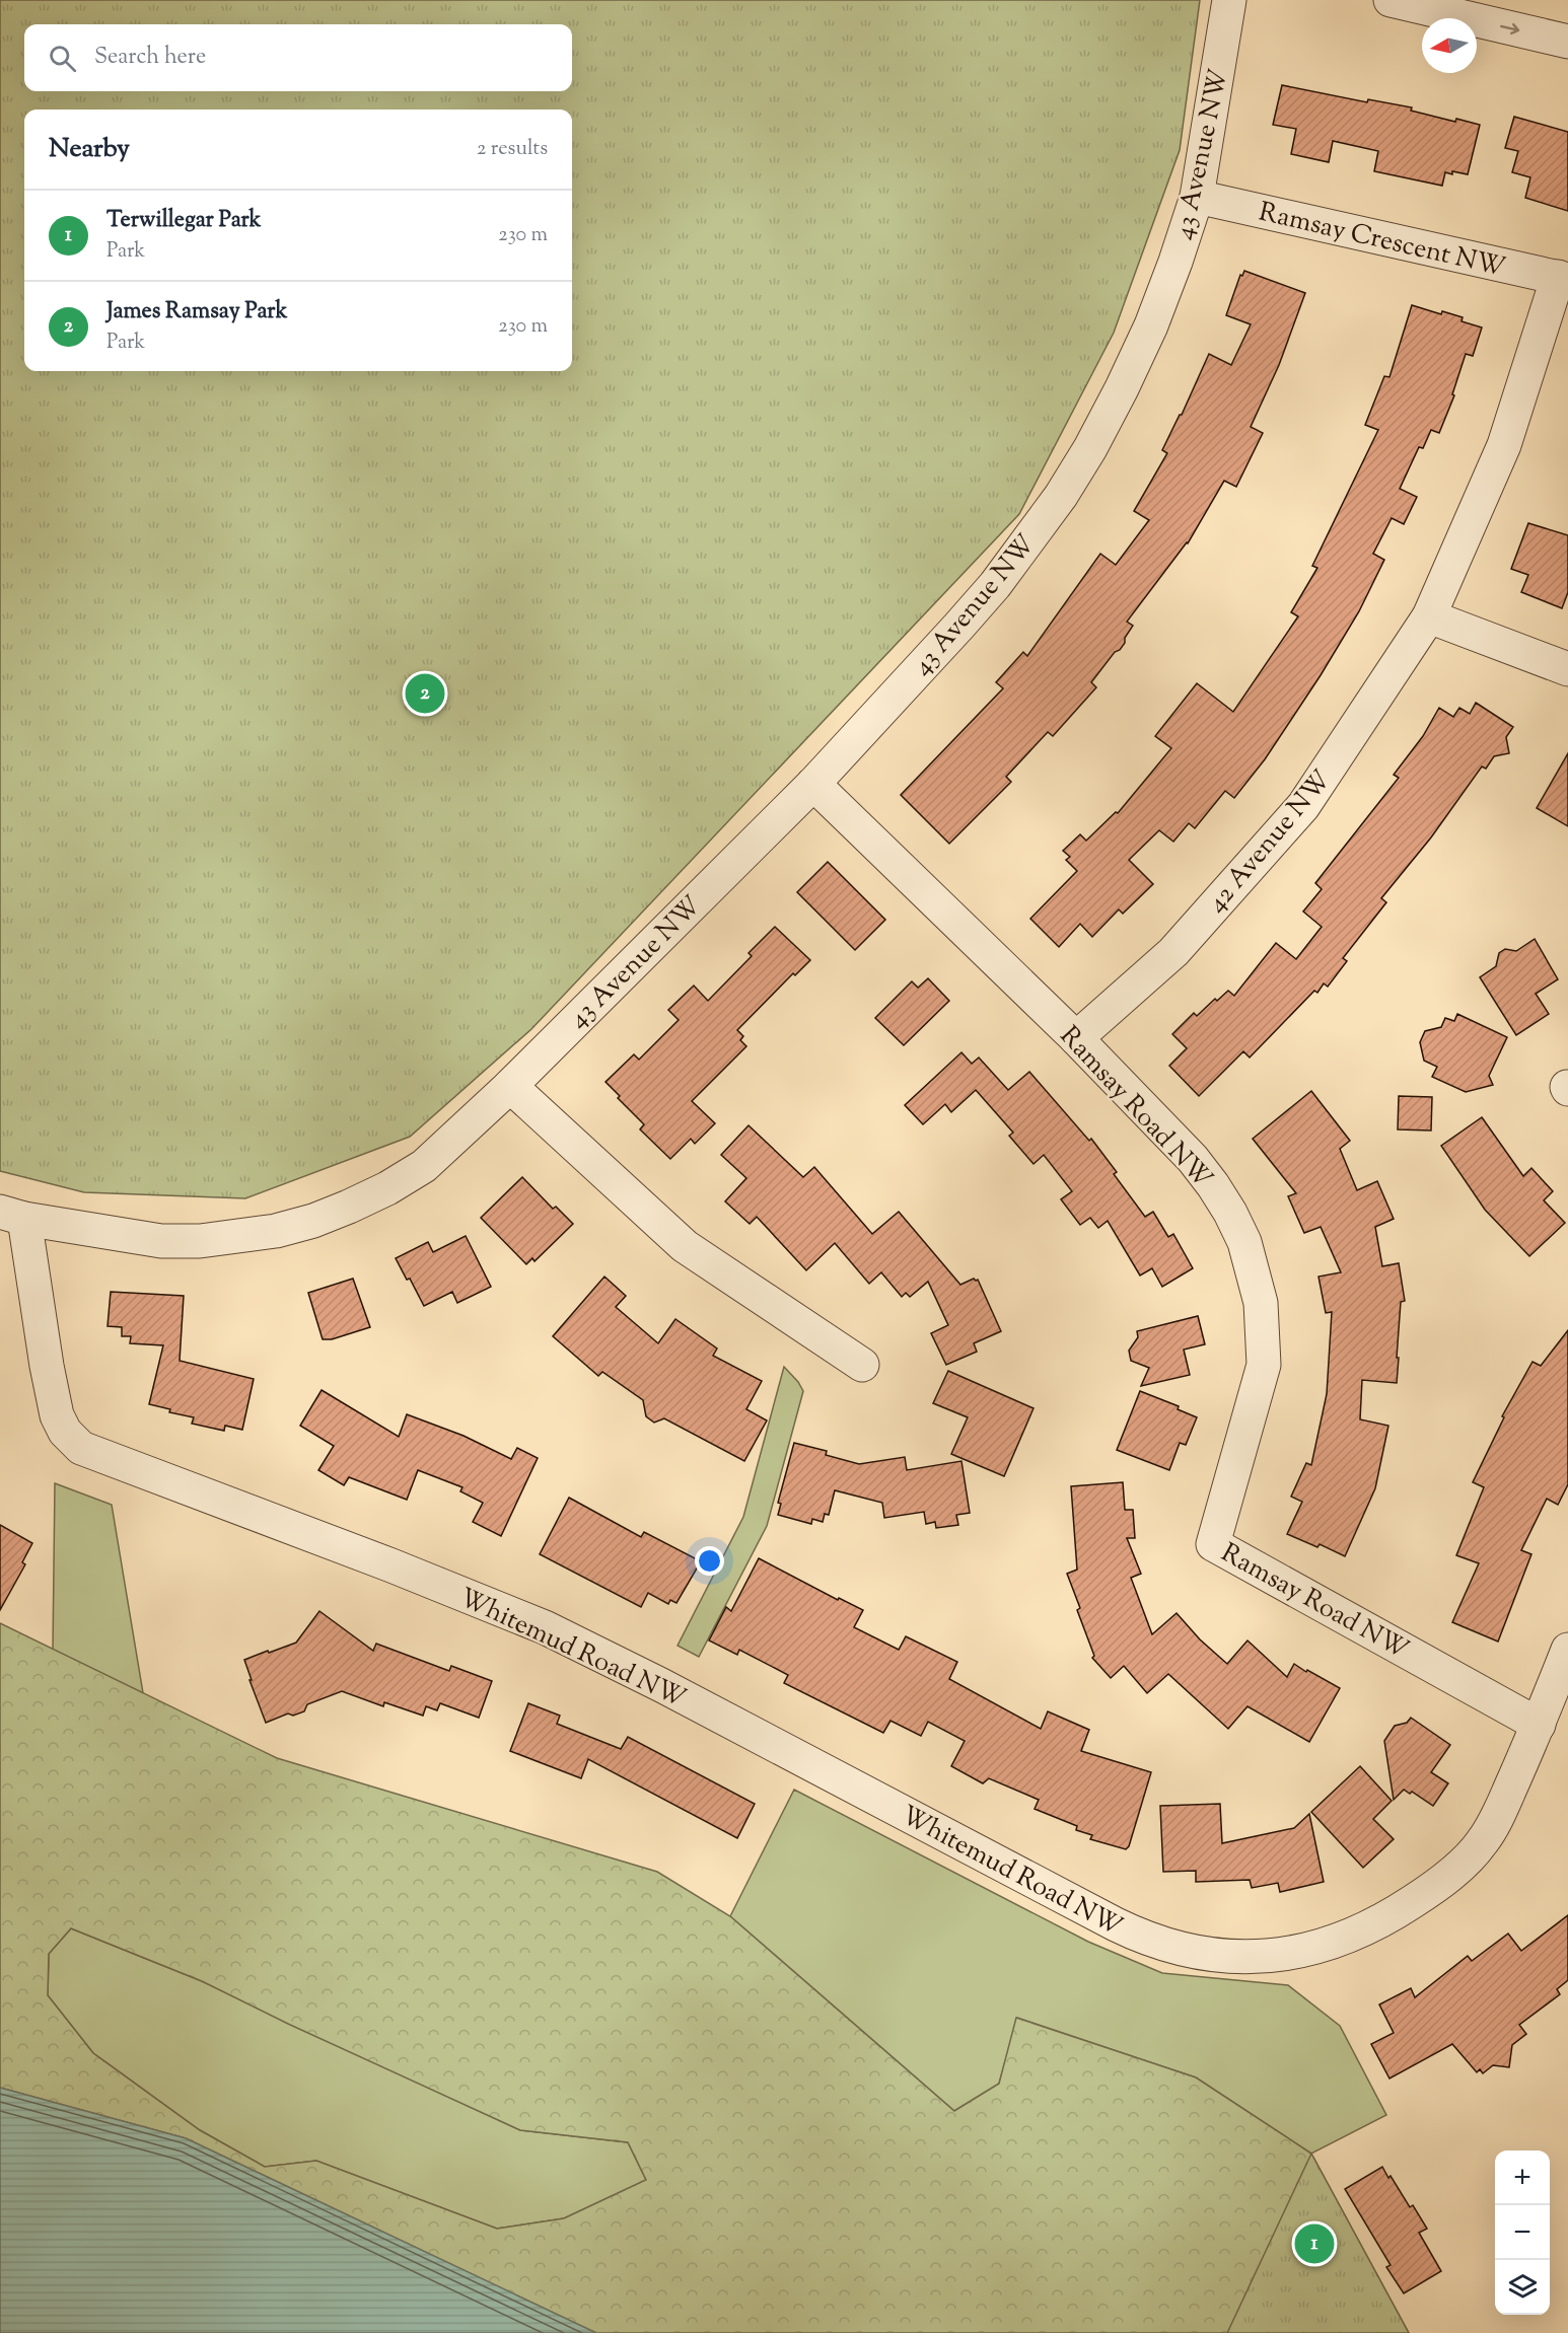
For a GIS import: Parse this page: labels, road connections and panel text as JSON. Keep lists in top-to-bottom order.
{
  "streets": {
    "street": [
      "43 Avenue NW",
      "Ramsay Crescent NW",
      "42 Avenue NW",
      "Ramsay Road NW",
      "Whitemud Road NW"
    ]
  },
  "crossings": [
    ["43 Avenue NW", "Ramsay Crescent NW"],
    ["43 Avenue NW", "Ramsay Road NW"],
    ["43 Avenue NW", "Whitemud Road NW"],
    ["Ramsay Crescent NW", "42 Avenue NW"],
    ["42 Avenue NW", "Ramsay Road NW"],
    ["Ramsay Road NW", "Whitemud Road NW"]
  ],
  "north": "left",
  "page": {
    "search": "Search here",
    "heading": ["Nearby", "2 results"],
    "list": [
      {
        "mark": "1",
        "name": "Terwillegar Park",
        "note": "Park",
        "value": "230 m"
      },
      {
        "mark": "2",
        "name": "James Ramsay Park",
        "note": "Park",
        "value": "230 m"
      }
    ],
    "pins": ["2", "1"],
    "map_buttons": ["+", "−"]
  }
}
